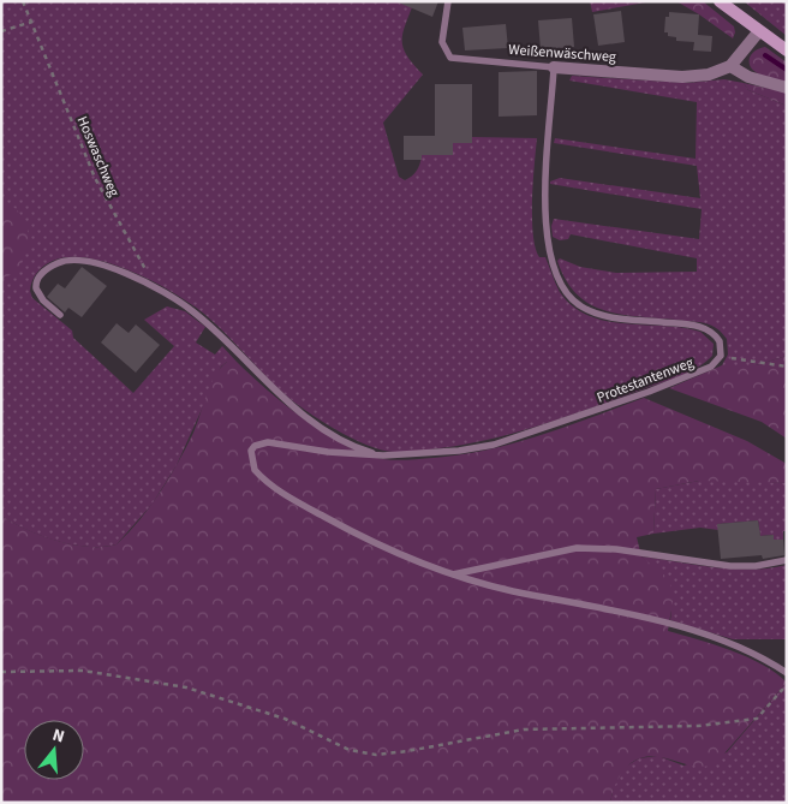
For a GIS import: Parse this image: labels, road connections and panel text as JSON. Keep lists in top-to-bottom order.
{
  "streets": {
    "street": ["Weißenwäschweg"],
    "lane": ["Protestantenweg"],
    "path": ["Hoswaschweg"]
  },
  "north": "top"
}
